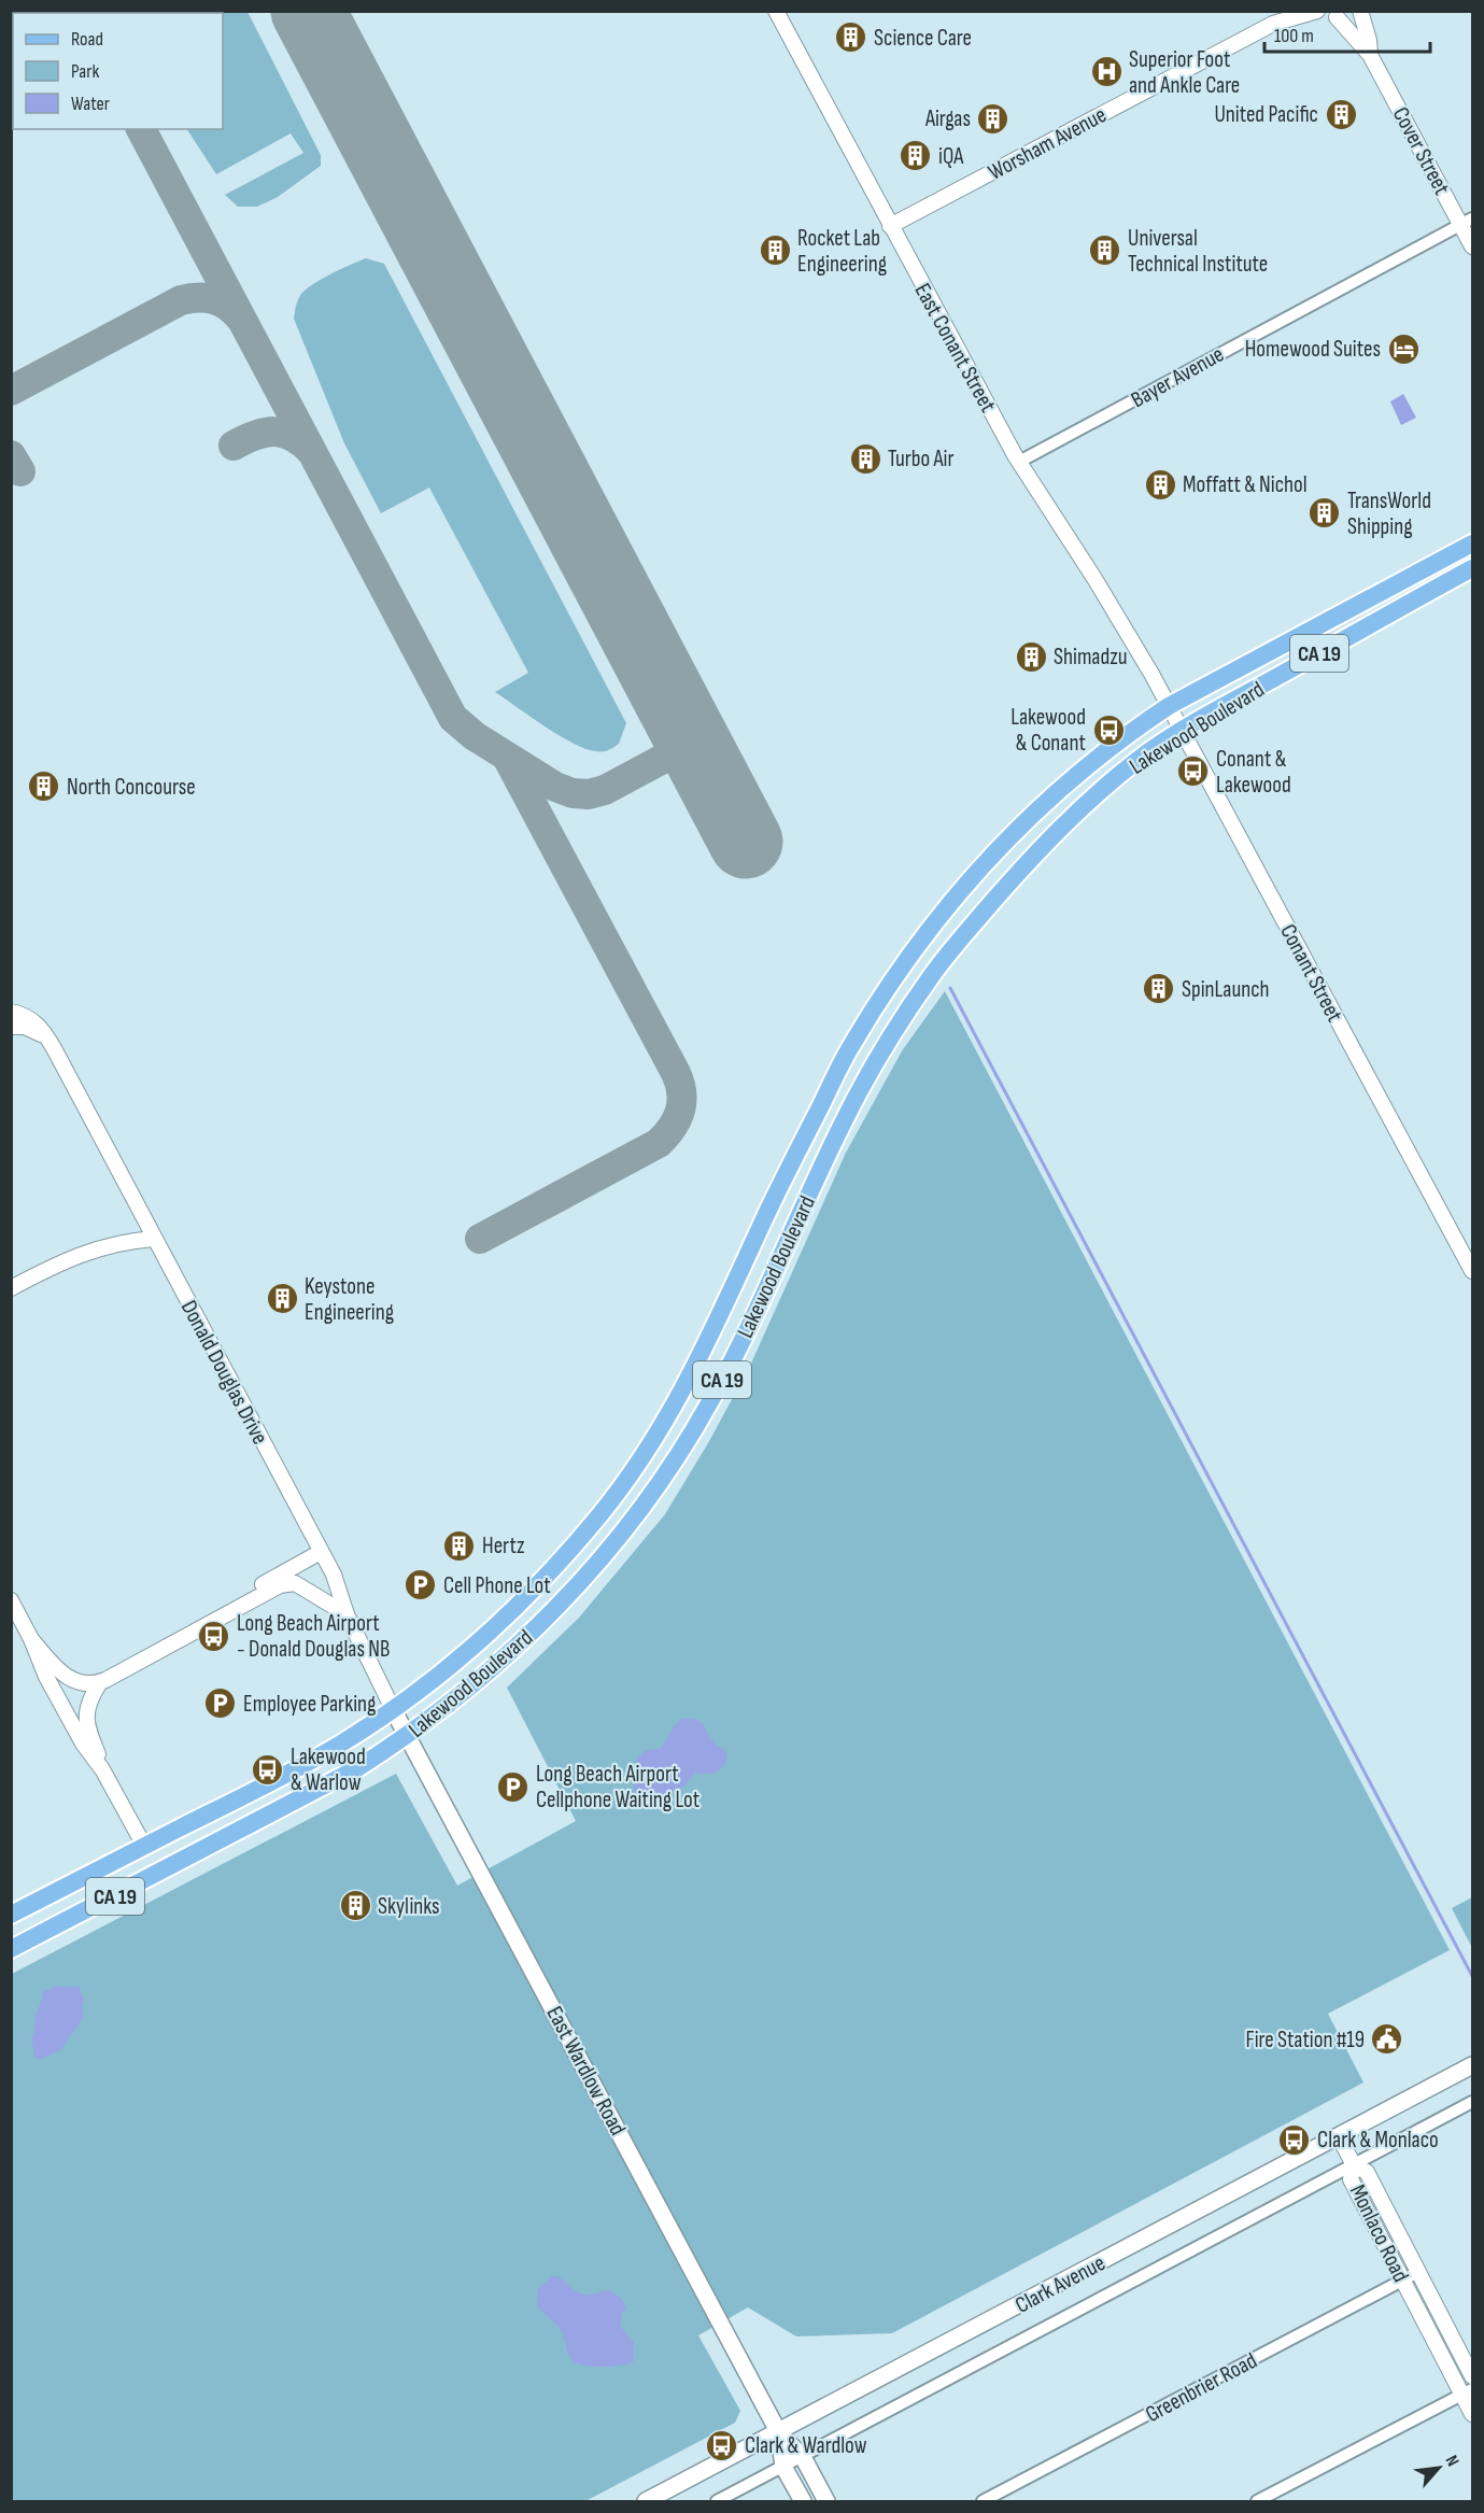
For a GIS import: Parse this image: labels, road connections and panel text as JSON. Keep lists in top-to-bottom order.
{
  "streets": {
    "main road": [
      "CA 19",
      "Lakewood Boulevard",
      "East Wardlow Road",
      "Clark Avenue"
    ],
    "street": [
      "Worsham Avenue",
      "Cover Street",
      "East Conant Street",
      "Bayer Avenue",
      "Conant Street",
      "Donald Douglas Drive",
      "Monlaco Road",
      "Greenbrier Road"
    ]
  },
  "crossings": [
    ["Worsham Avenue", "East Conant Street"],
    ["Cover Street", "Bayer Avenue"],
    ["East Conant Street", "Bayer Avenue"],
    ["East Conant Street", "Conant Street"],
    ["Lakewood Boulevard", "Conant Street"],
    ["Lakewood Boulevard", "Donald Douglas Drive"],
    ["Lakewood Boulevard", "East Wardlow Road"],
    ["Donald Douglas Drive", "East Wardlow Road"],
    ["East Wardlow Road", "Clark Avenue"],
    ["Monlaco Road", "Clark Avenue"],
    ["Monlaco Road", "Greenbrier Road"]
  ],
  "places": {
    "building": [
      "Science Care",
      "United Pacific",
      "Airgas",
      "iQA",
      "Rocket Lab Engineering",
      "Universal Technical Institute",
      "Turbo Air",
      "Moffatt & Nichol",
      "TransWorld Shipping",
      "Shimadzu",
      "North Concourse",
      "SpinLaunch",
      "Keystone Engineering",
      "Hertz",
      "Skylinks"
    ],
    "hospital": ["Superior Foot and Ankle Care"],
    "hotel": ["Homewood Suites"],
    "bus stop": [
      "Lakewood & Conant",
      "Conant & Lakewood",
      "Long Beach Airport - Donald Douglas NB",
      "Lakewood & Warlow",
      "Clark & Monlaco",
      "Clark & Wardlow"
    ],
    "parking": ["Cell Phone Lot", "Employee Parking", "Long Beach Airport Cellphone Waiting Lot"],
    "public building": ["Fire Station #19"]
  },
  "legend": ["Road", "Park", "Water"],
  "scale_bar": "100 m",
  "north": "top right"
}
